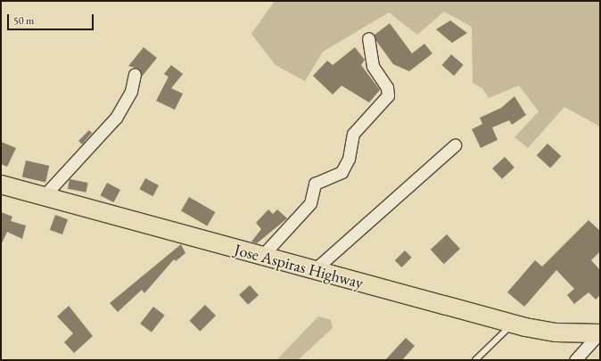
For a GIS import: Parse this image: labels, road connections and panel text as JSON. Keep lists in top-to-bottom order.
{
  "streets": {
    "main road": ["Jose Aspiras Highway"]
  },
  "scale_bar": "50 m"
}
